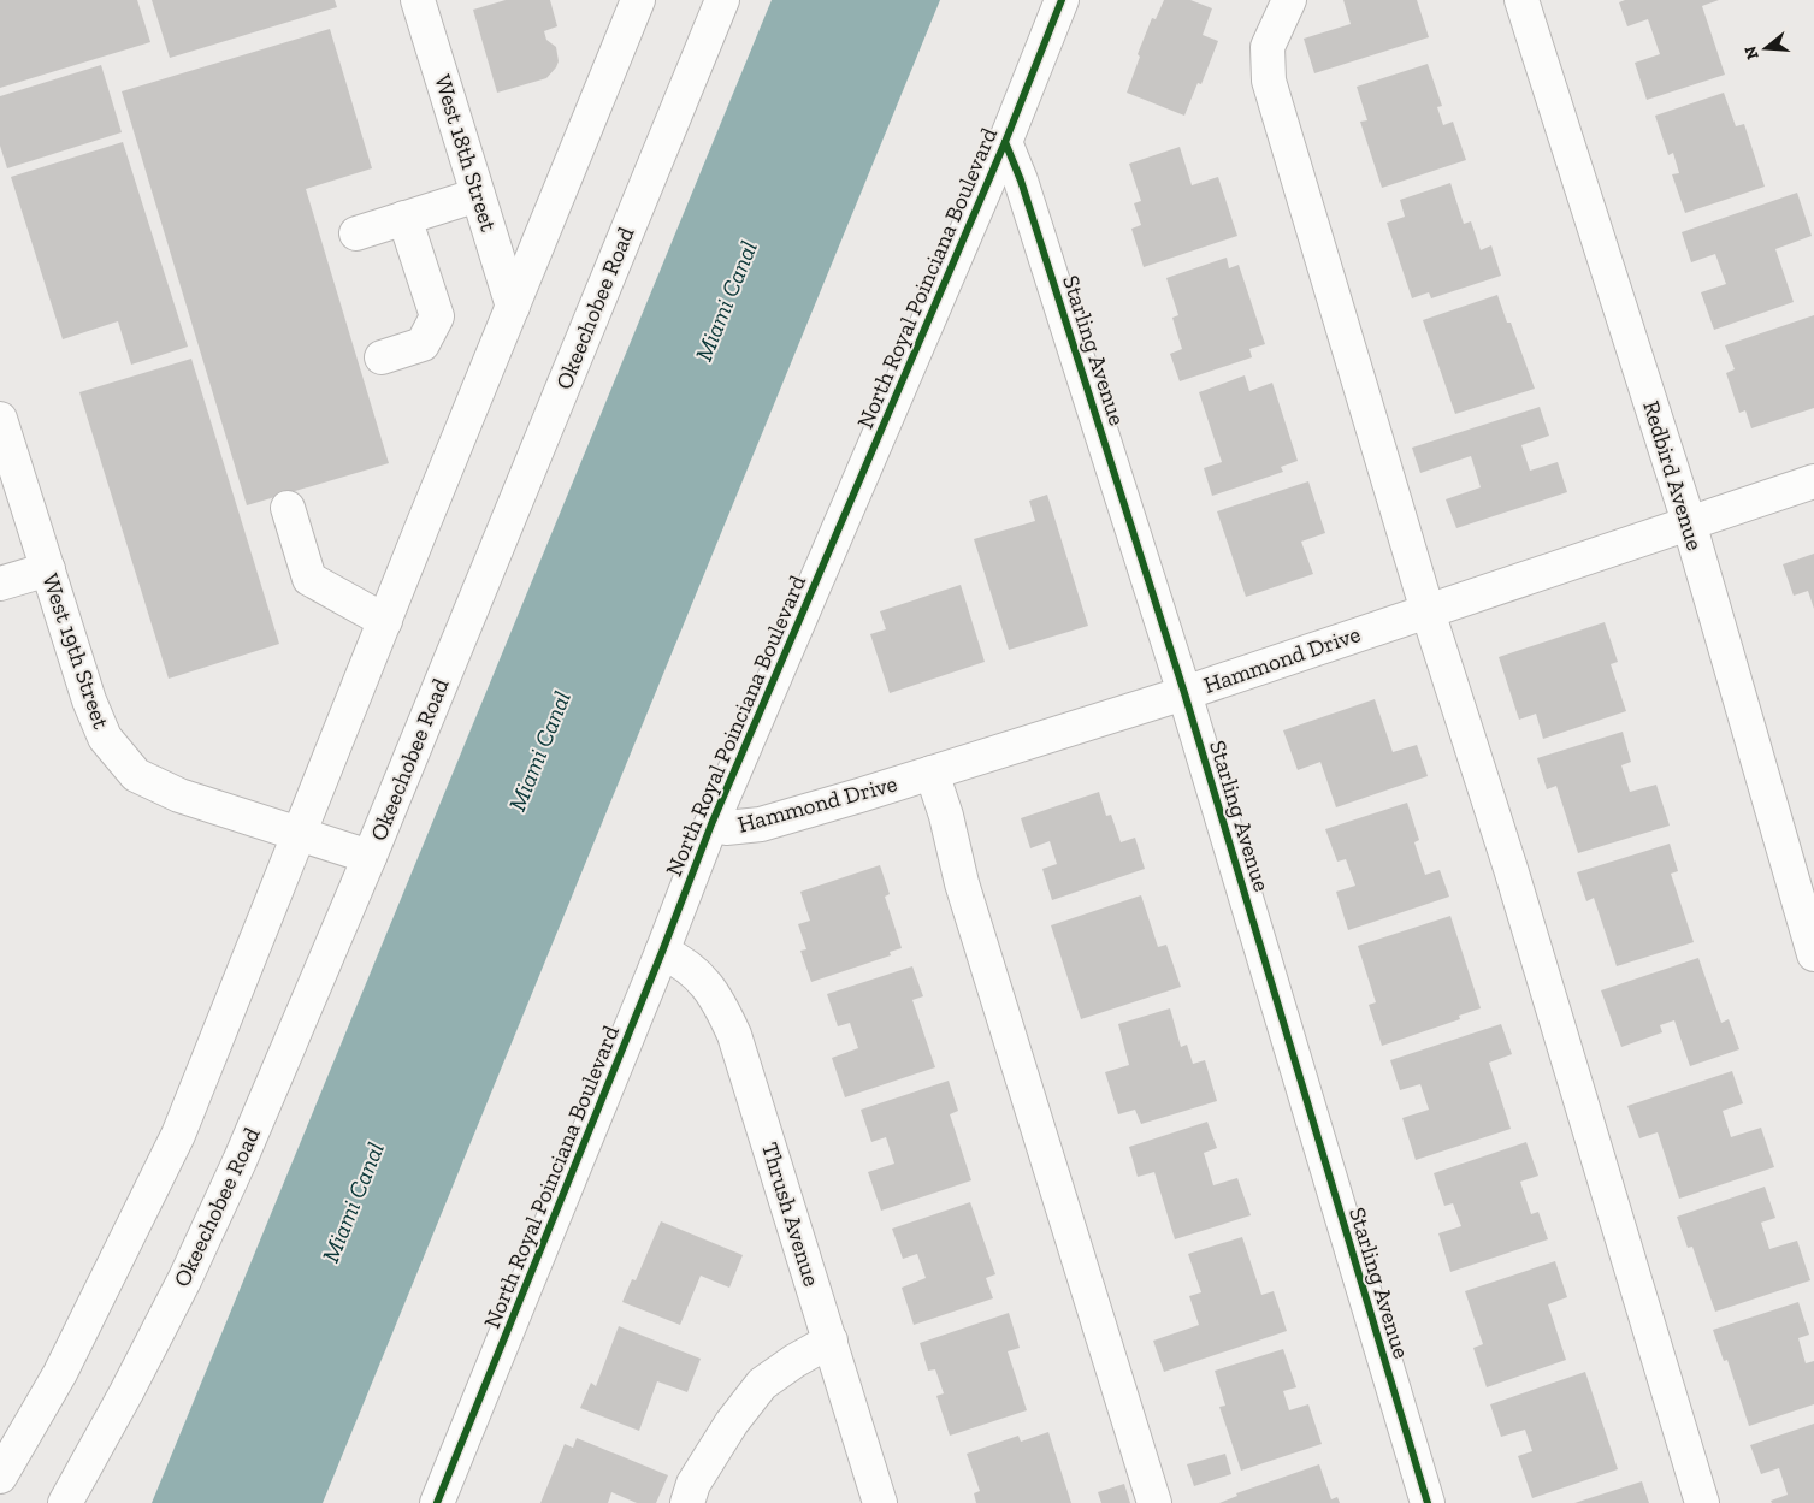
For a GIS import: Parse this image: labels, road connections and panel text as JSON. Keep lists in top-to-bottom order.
{
  "streets": {
    "main road": [
      "West 18th Street",
      "North Royal Poinciana Boulevard",
      "Okeechobee Road",
      "Starling Avenue",
      "Redbird Avenue",
      "West 19th Street",
      "Hammond Drive",
      "Thrush Avenue"
    ]
  },
  "crossings": [
    ["North Royal Poinciana Boulevard", "Starling Avenue"],
    ["North Royal Poinciana Boulevard", "Hammond Drive"],
    ["North Royal Poinciana Boulevard", "Thrush Avenue"],
    ["Okeechobee Road", "West 19th Street"],
    ["Starling Avenue", "Hammond Drive"],
    ["Redbird Avenue", "Hammond Drive"]
  ],
  "water": ["Miami Canal"],
  "north": "left"
}
